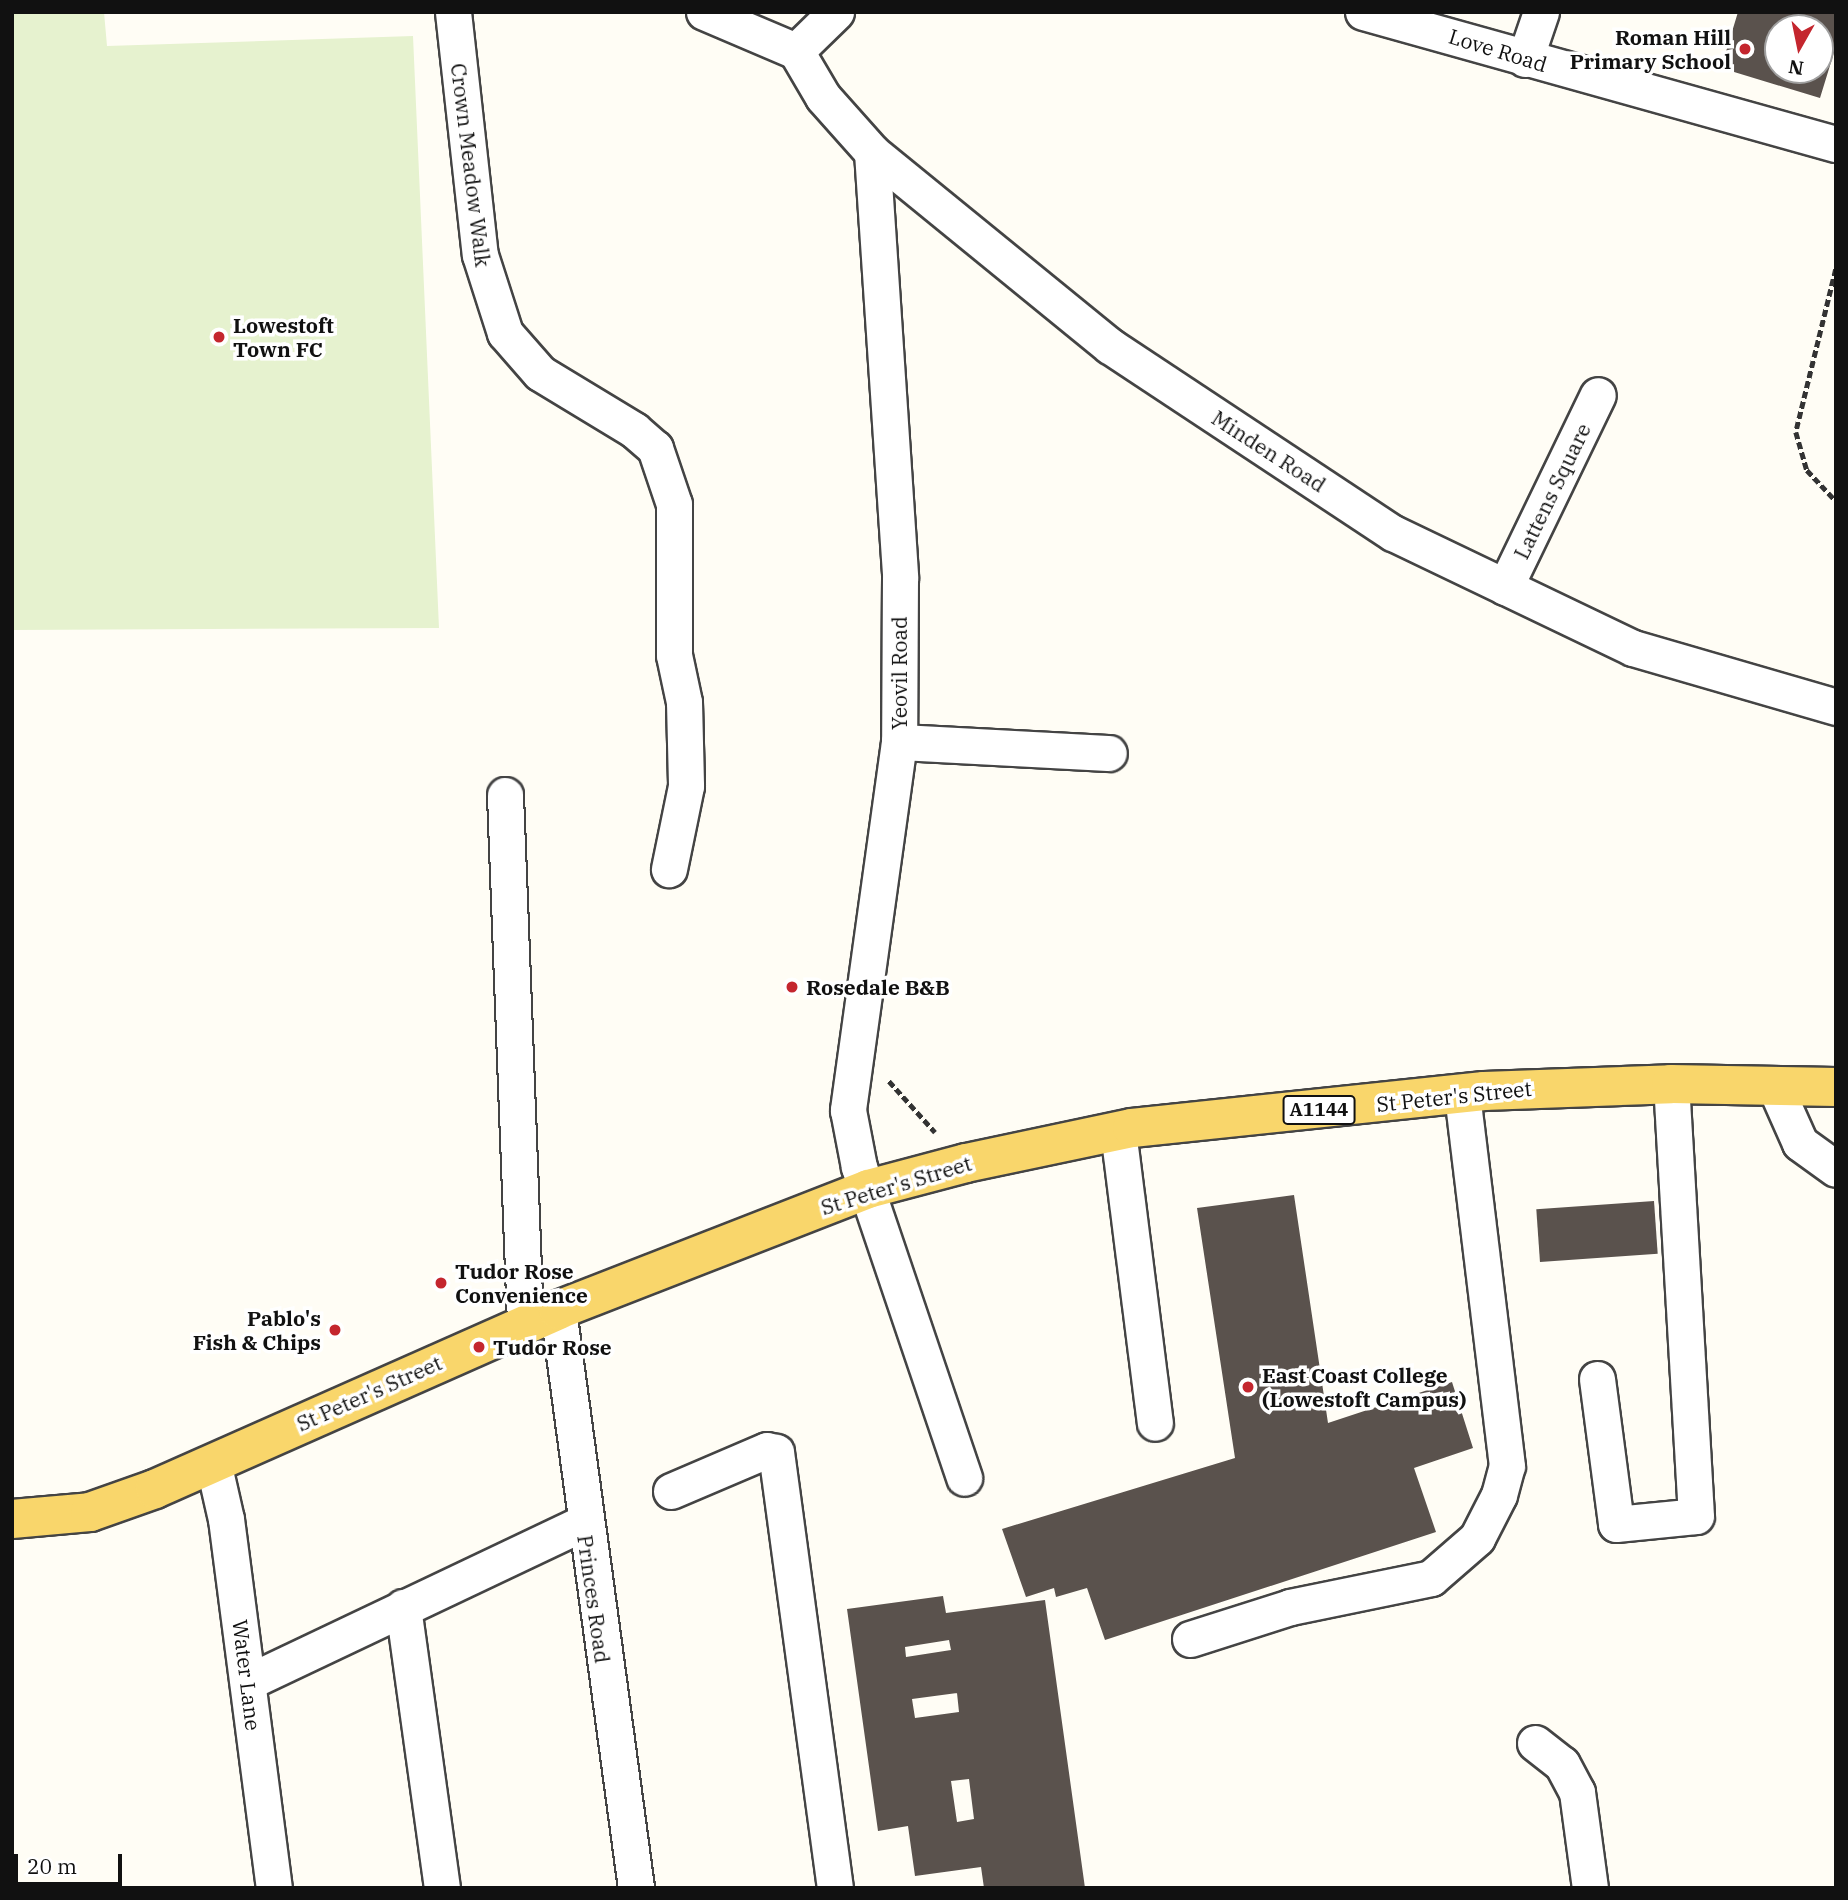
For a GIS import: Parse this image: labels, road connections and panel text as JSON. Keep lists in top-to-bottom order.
{
  "streets": {
    "main road": ["St Peter's Street", "A1144"],
    "street": [
      "Love Road",
      "Crown Meadow Walk",
      "Minden Road",
      "Lattens Square",
      "Yeovil Road",
      "Princes Road",
      "Water Lane"
    ]
  },
  "crossings": [
    ["Minden Road", "Lattens Square"],
    ["Minden Road", "Yeovil Road"],
    ["Yeovil Road", "St Peter's Street"],
    ["St Peter's Street", "Princes Road"],
    ["St Peter's Street", "Water Lane"]
  ],
  "places": [
    "Roman Hill Primary School",
    "Lowestoft Town FC",
    "Rosedale B&B",
    "Tudor Rose Convenience",
    "Pablo's Fish & Chips",
    "Tudor Rose",
    "East Coast College (Lowestoft Campus)"
  ],
  "scale_bar": "20 m",
  "north": "bottom"
}
